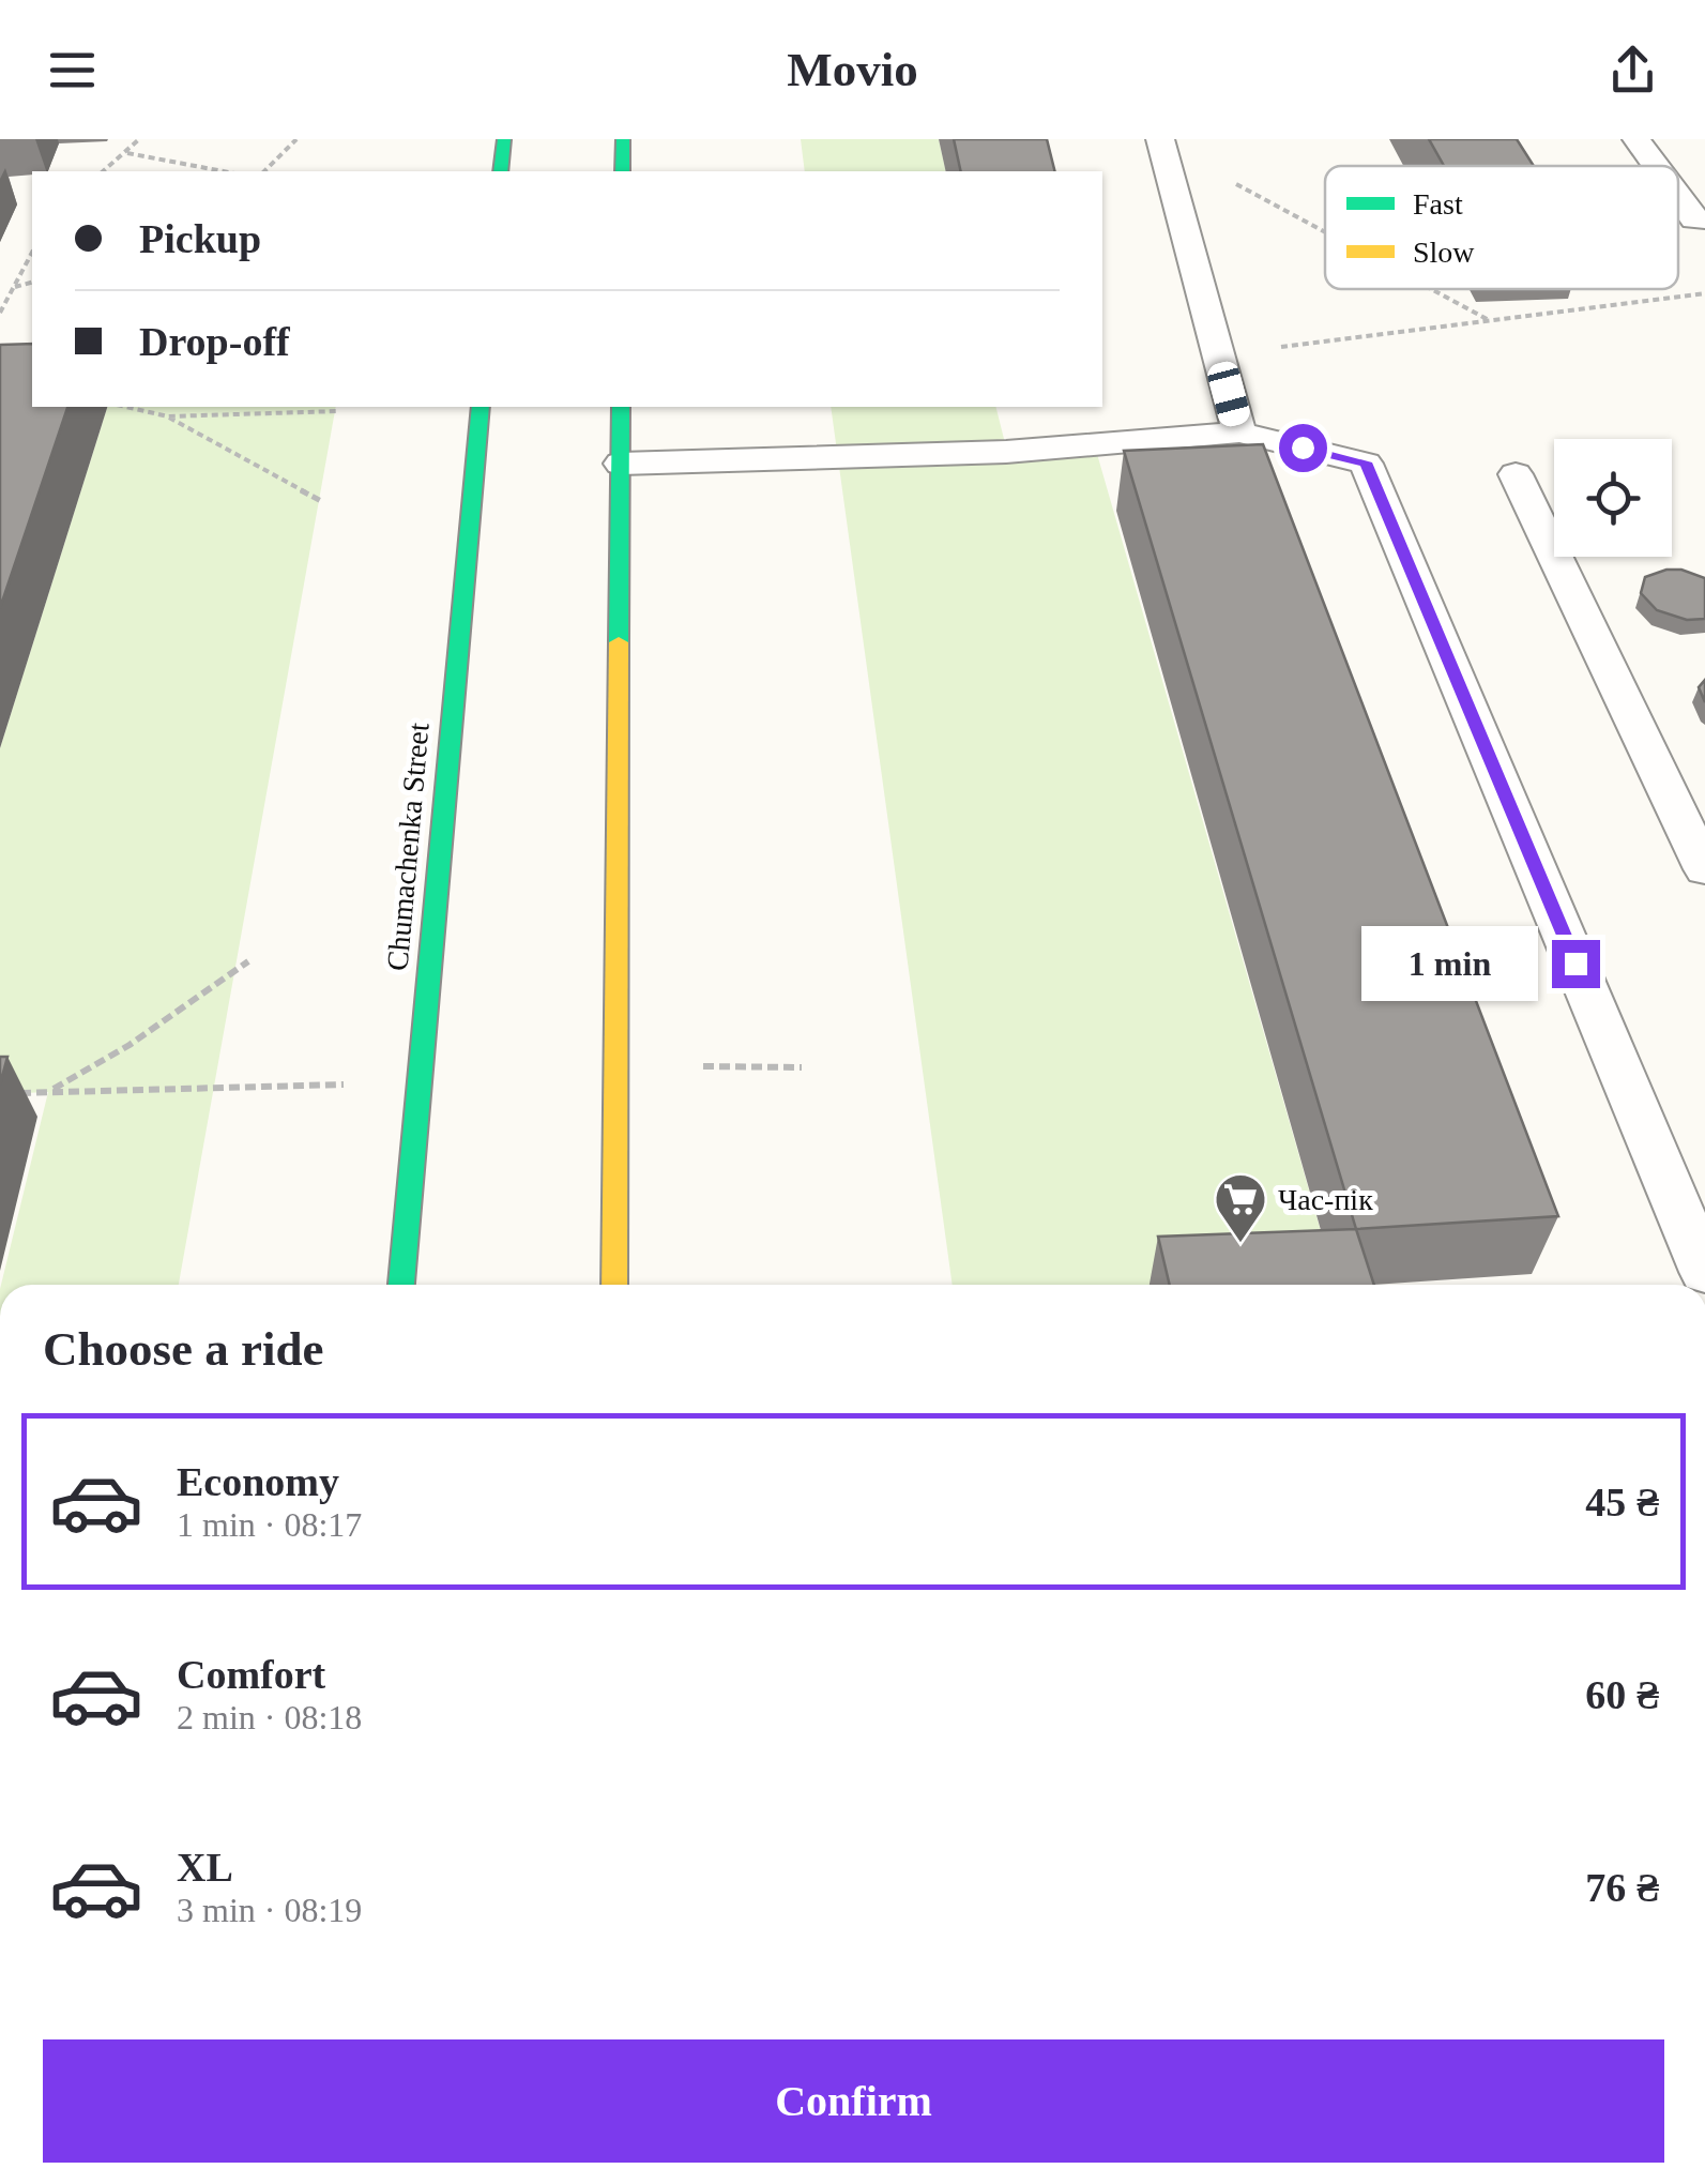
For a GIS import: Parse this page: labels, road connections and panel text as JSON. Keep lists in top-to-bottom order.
{
  "streets": {
    "street": ["Chumachenka Street"]
  },
  "places": {
    "supermarket": ["Час-пік"]
  },
  "legend": ["Fast", "Slow"],
  "page": {
    "header": "Movio",
    "banner": ["Pickup", "Drop-off"],
    "bubble": "1 min",
    "heading": "Choose a ride",
    "list": [
      {
        "name": "Economy",
        "note": "1 min · 08:17",
        "value": "45 ₴"
      },
      {
        "name": "Comfort",
        "note": "2 min · 08:18",
        "value": "60 ₴"
      },
      {
        "name": "XL",
        "note": "3 min · 08:19",
        "value": "76 ₴"
      }
    ],
    "buttons": "Confirm"
  }
}
